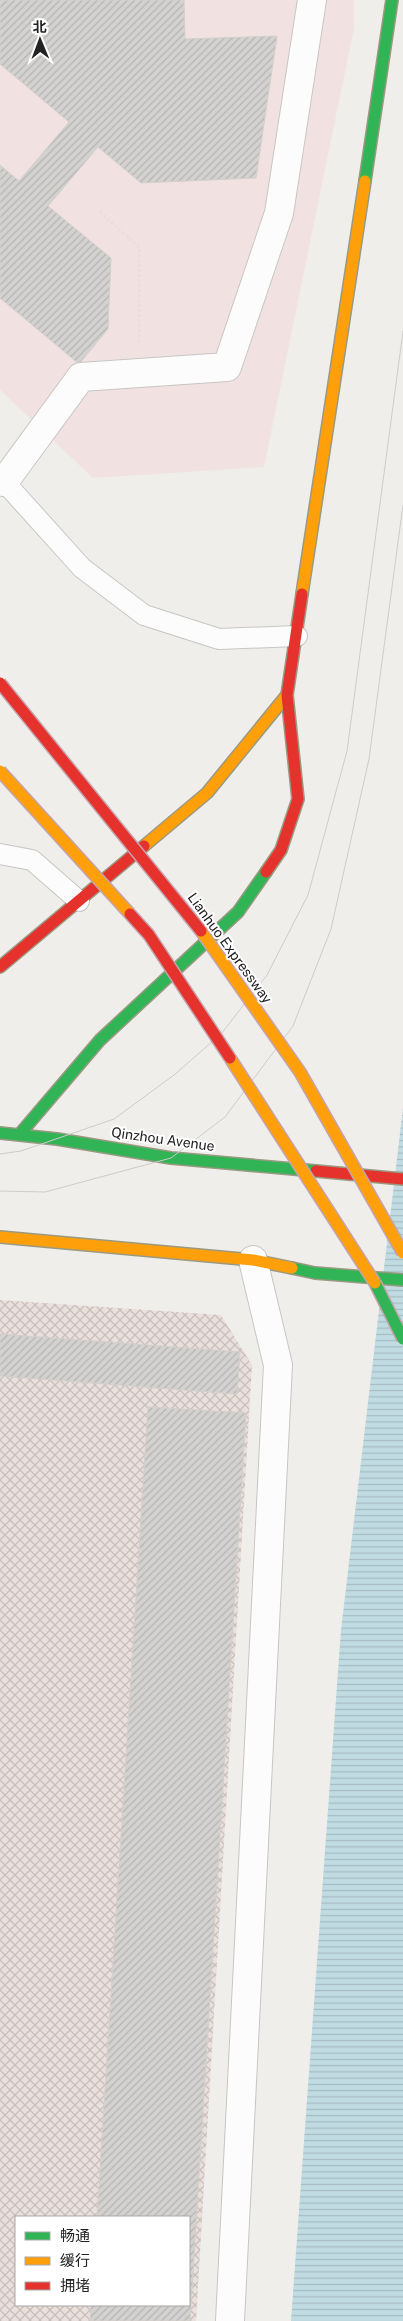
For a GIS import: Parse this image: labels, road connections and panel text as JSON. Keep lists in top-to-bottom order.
{
  "streets": {
    "main road": ["Lianhuo Expressway", "Qinzhou Avenue"]
  },
  "legend": ["畅通", "缓行", "拥堵"],
  "north": "top"
}
